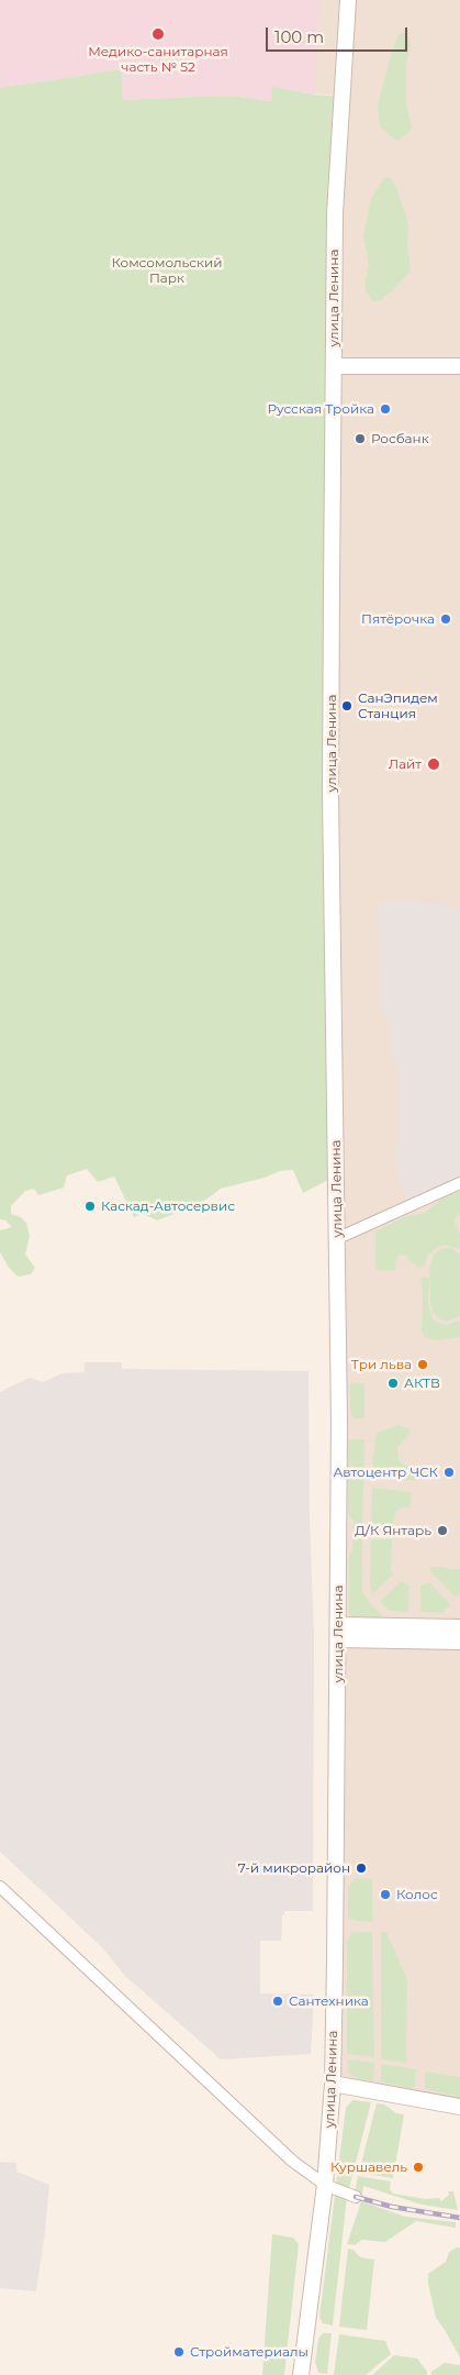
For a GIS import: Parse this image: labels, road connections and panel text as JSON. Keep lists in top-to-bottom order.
{
  "streets": {
    "main road": ["улица Ленина"]
  },
  "parks": ["Комсомольский Парк"],
  "places": [
    "Медико-санитарная часть № 52",
    "Русская Тройка",
    "Росбанк",
    "Пятёрочка",
    "СанЭпидем Станция",
    "Лайт",
    "Каскад-Автосервис",
    "Три льва",
    "АКТВ",
    "Автоцентр ЧСК",
    "Д/К Янтарь",
    "7-й микрорайон",
    "Колос",
    "Сантехника",
    "Куршавель",
    "Стройматериалы"
  ],
  "scale_bar": "100 m"
}
